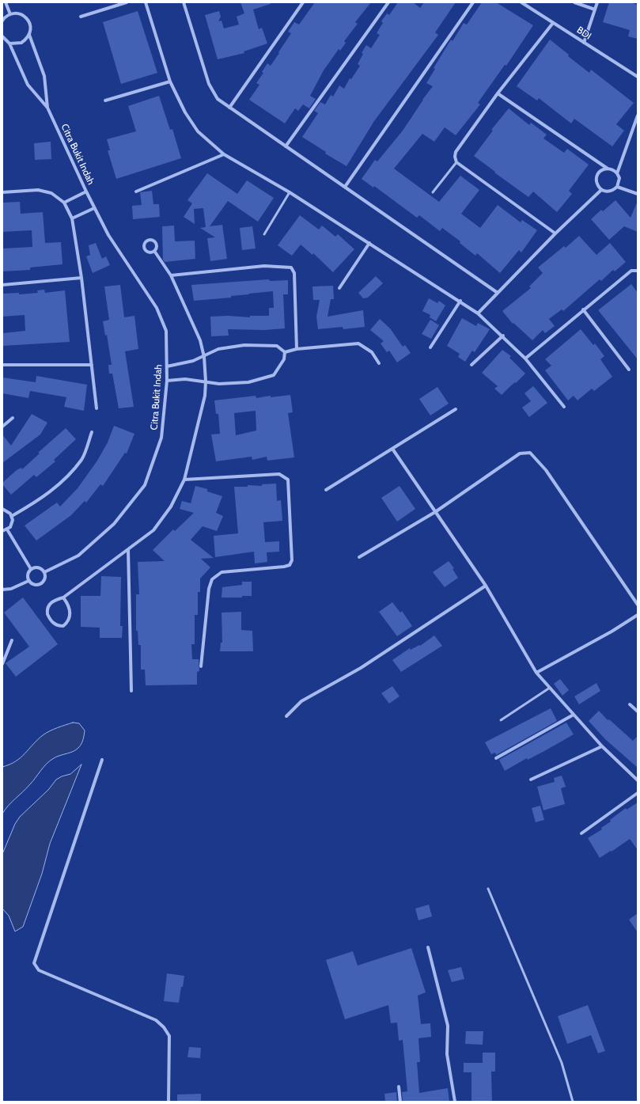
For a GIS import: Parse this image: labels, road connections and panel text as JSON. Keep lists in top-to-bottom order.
{
  "streets": {
    "street": ["BDI", "Citra Bukit Indah"]
  }
}
